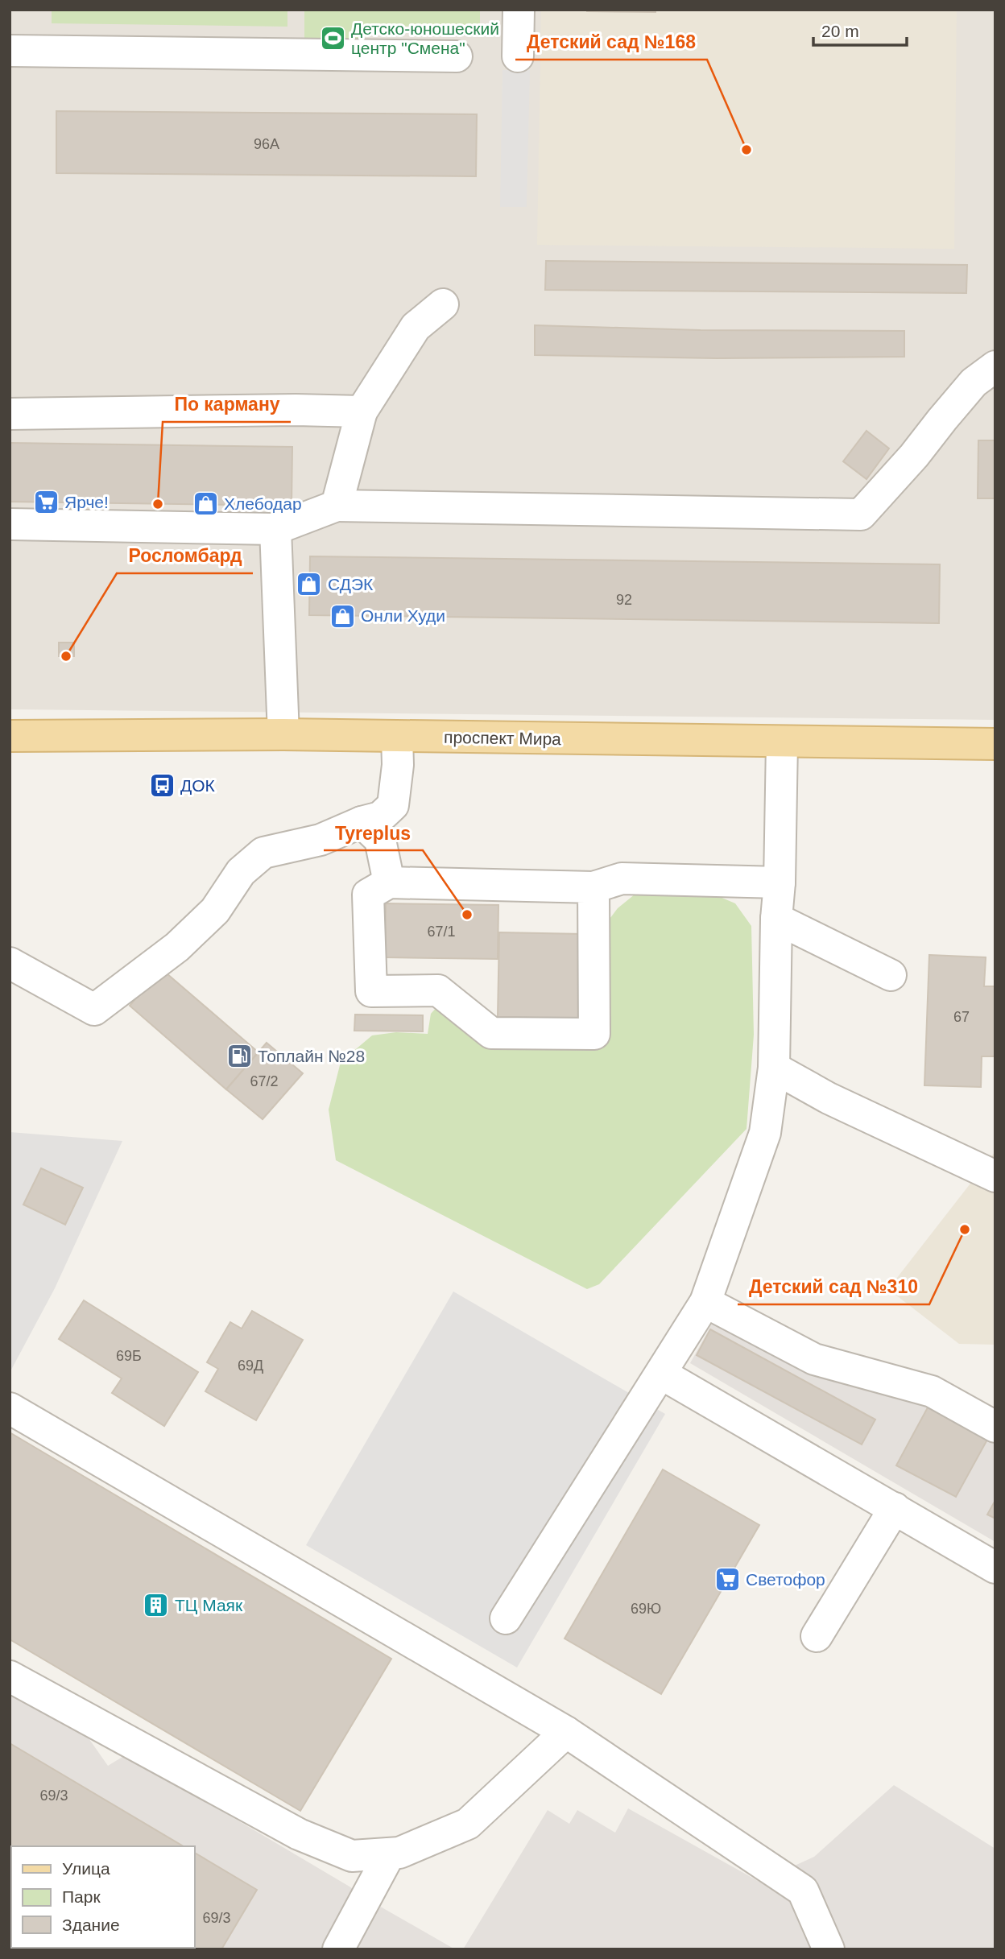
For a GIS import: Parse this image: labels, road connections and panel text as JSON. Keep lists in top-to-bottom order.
{
  "streets": {
    "main road": ["проспект Мира"]
  },
  "places": {
    "sports": ["Детско-юношеский центр \"Смена\""],
    "other": [
      "Детский сад №168",
      "По карману",
      "Росломбард",
      "Tyreplus",
      "Детский сад №310"
    ],
    "supermarket": ["Ярче!", "Светофор"],
    "shop": ["Хлебодар", "СДЭК", "Онли Худи"],
    "bus stop": ["ДОК"],
    "fuel station": ["Топлайн №28"],
    "building": ["ТЦ Маяк"]
  },
  "house_numbers": [
    "96А",
    "92",
    "67/1",
    "67",
    "67/2",
    "69Б",
    "69Д",
    "69Ю",
    "69/3",
    "69/3"
  ],
  "legend": ["Улица", "Парк", "Здание"],
  "scale_bar": "20 m"
}
